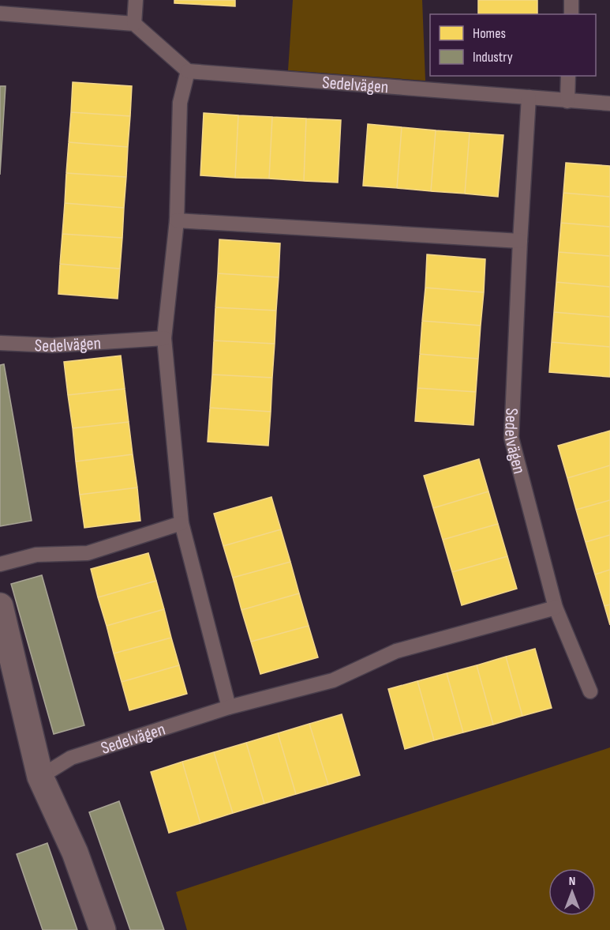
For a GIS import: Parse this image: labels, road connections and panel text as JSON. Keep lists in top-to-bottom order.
{
  "streets": {
    "lane": ["Sedelvägen"]
  },
  "legend": ["Homes", "Industry"],
  "north": "top"
}
